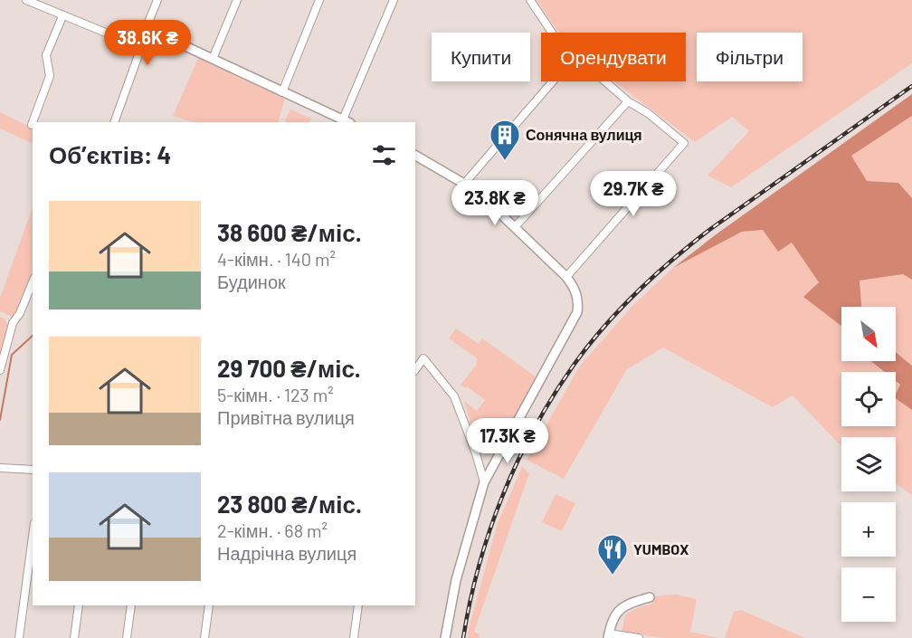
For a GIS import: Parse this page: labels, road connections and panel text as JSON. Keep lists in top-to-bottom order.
{
  "places": {
    "building": ["Сонячна вулиця"],
    "restaurant": ["YUMBOX"]
  },
  "north": "bottom right",
  "page": {
    "price": [
      "38.6K ₴",
      "29.7K ₴",
      "23.8K ₴",
      "17.3K ₴"
    ],
    "chip": ["Купити", "Орендувати", "Фільтри"],
    "heading": "Об’єктів: 4",
    "list": [
      {
        "name": "38 600 ₴/міс.",
        "note": "4-кімн. · 140 m² · Будинок"
      },
      {
        "name": "29 700 ₴/міс.",
        "note": "5-кімн. · 123 m² · Привітна вулиця"
      },
      {
        "name": "23 800 ₴/міс.",
        "note": "2-кімн. · 68 m² · Надрічна вулиця"
      }
    ],
    "map_buttons": ["+", "−"]
  }
}
